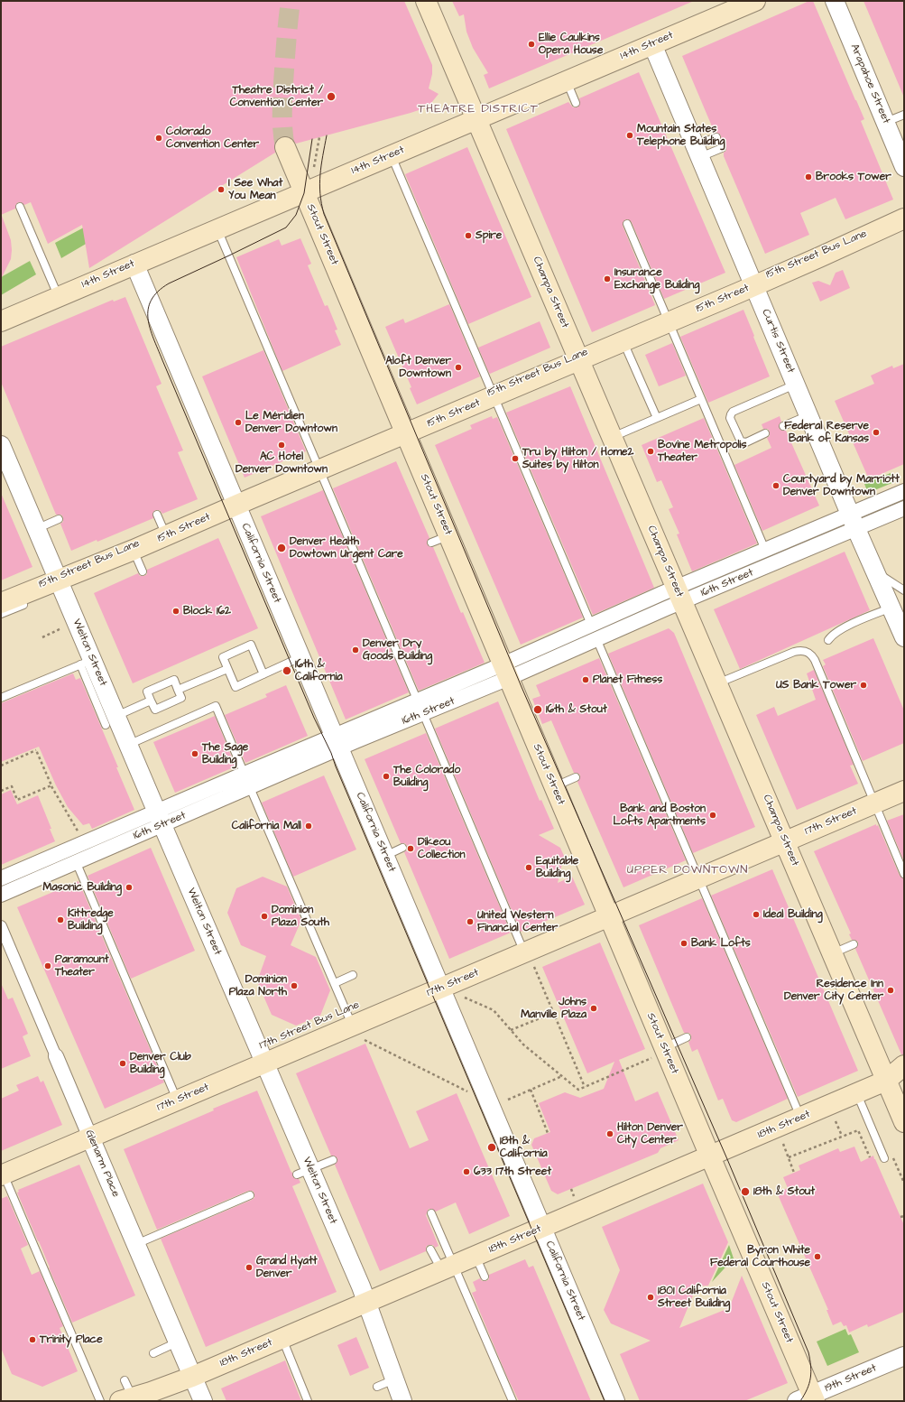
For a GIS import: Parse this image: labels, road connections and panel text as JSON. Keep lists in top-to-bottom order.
{
  "streets": {
    "main road": [
      "14th Street",
      "Stout Street",
      "Champa Street",
      "15th Street",
      "17th Street",
      "18th Street"
    ],
    "street": [
      "Arapahoe Street",
      "Curtis Street",
      "California Street",
      "16th Street",
      "Welton Street",
      "Glenarm Place",
      "19th Street"
    ],
    "lane": ["15th Street Bus Lane"]
  },
  "crossings": [
    ["14th Street", "Stout Street"],
    ["14th Street", "Champa Street"],
    ["14th Street", "Curtis Street"],
    ["14th Street", "California Street"],
    ["Stout Street", "15th Street"],
    ["Stout Street", "16th Street"],
    ["Stout Street", "17th Street"],
    ["Stout Street", "18th Street"],
    ["Stout Street", "19th Street"],
    ["15th Street Bus Lane", "15th Street"],
    ["15th Street Bus Lane", "Curtis Street"],
    ["15th Street Bus Lane", "California Street"],
    ["Champa Street", "15th Street"],
    ["Champa Street", "16th Street"],
    ["Champa Street", "17th Street"],
    ["Champa Street", "18th Street"],
    ["15th Street", "Curtis Street"],
    ["15th Street", "California Street"],
    ["15th Street", "Welton Street"],
    ["Curtis Street", "16th Street"],
    ["California Street", "16th Street"],
    ["California Street", "17th Street"],
    ["California Street", "18th Street"],
    ["16th Street", "Welton Street"],
    ["Welton Street", "17th Street"],
    ["Welton Street", "18th Street"],
    ["17th Street", "Glenarm Place"],
    ["18th Street", "Glenarm Place"]
  ],
  "districts": ["THEATRE DISTRICT", "UPPER DOWNTOWN"],
  "places": [
    "Ellie Caulkins Opera House",
    "Theatre District / Convention Center",
    "Mountain States Telephone Building",
    "Colorado Convention Center",
    "Brooks Tower",
    "I See What You Mean",
    "Spire",
    "Insurance Exchange Building",
    "Aloft Denver Downtown",
    "Le Méridien Denver Downtown",
    "Federal Reserve Bank of Kansas",
    "AC Hotel Denver Downtown",
    "Bovine Metropolis Theater",
    "Tru by Hilton / Home2 Suites by Hilton",
    "Courtyard by Marriott Denver Downtown",
    "Denver Health Dowtown Urgent Care",
    "Block 162",
    "Denver Dry Goods Building",
    "16th & California",
    "Planet Fitness",
    "US Bank Tower",
    "16th & Stout",
    "The Sage Building",
    "The Colorado Building",
    "Bank and Boston Lofts Apartments",
    "California Mall",
    "Dikeou Collection",
    "Equitable Building",
    "Masonic Building",
    "Ideal Building",
    "Dominion Plaza South",
    "Kittredge Building",
    "United Western Financial Center",
    "Bank Lofts",
    "Paramount Theater",
    "Dominion Plaza North",
    "Residence Inn Denver City Center",
    "Johns Manville Plaza",
    "Denver Club Building",
    "Hilton Denver City Center",
    "18th & California",
    "633 17th Street",
    "18th & Stout",
    "Byron White Federal Courthouse",
    "Grand Hyatt Denver",
    "1801 California Street Building",
    "Trinity Place"
  ]
}
